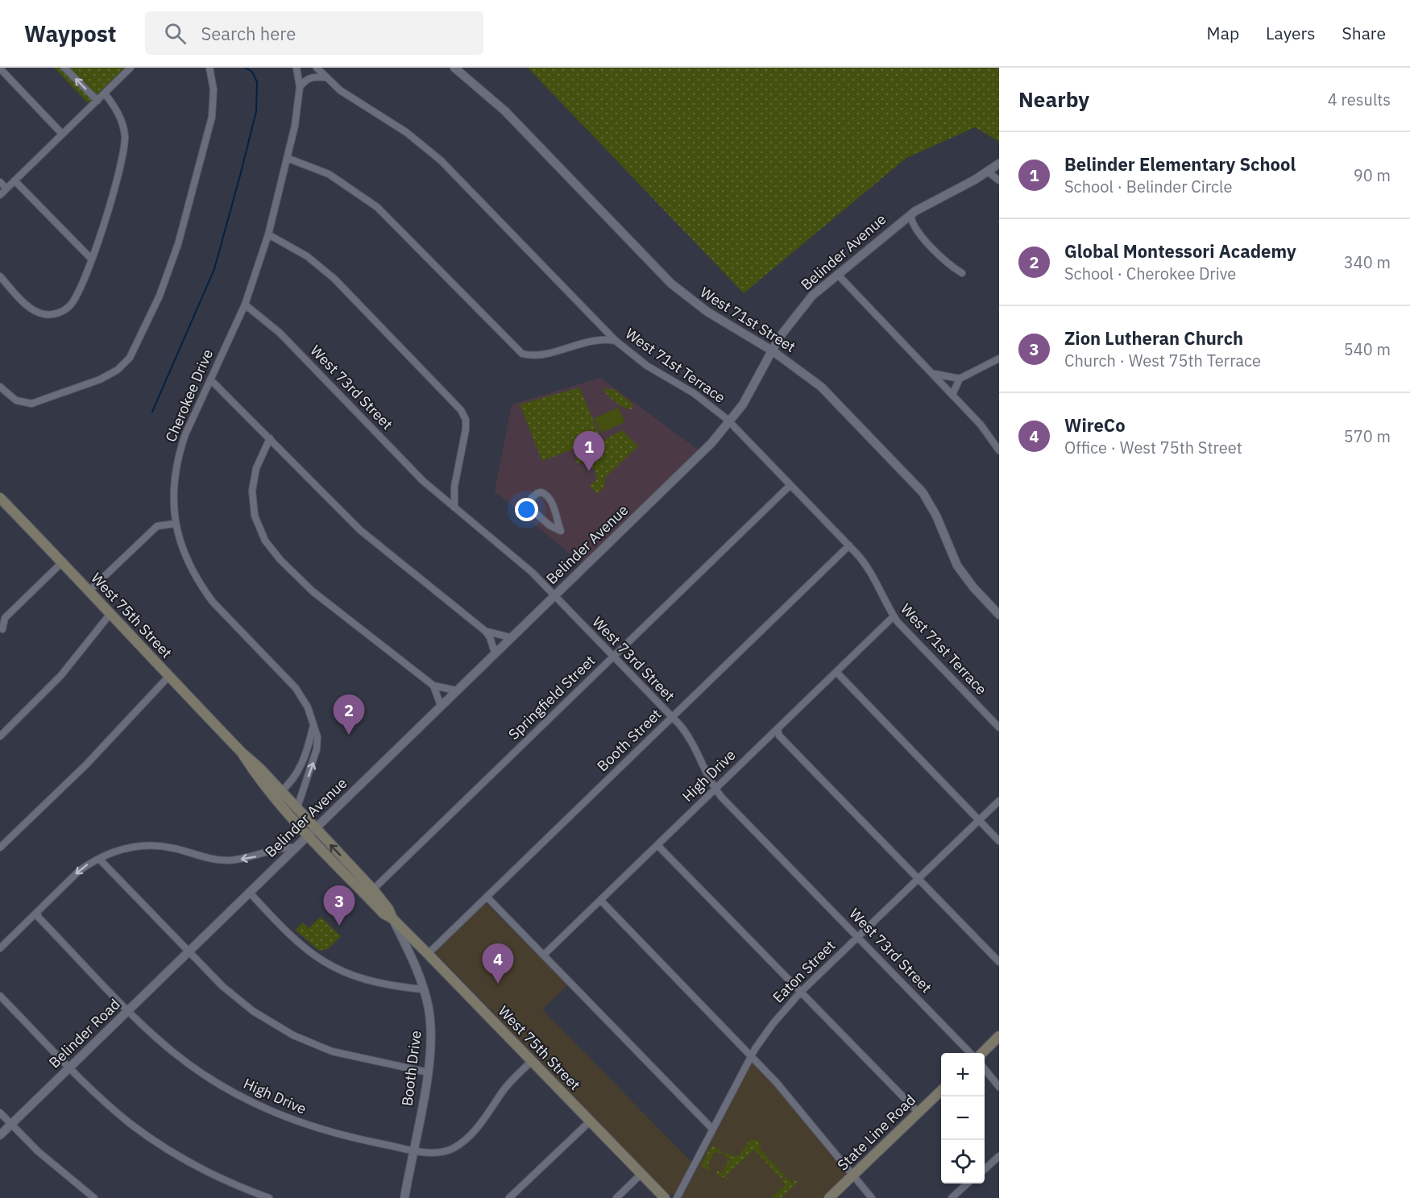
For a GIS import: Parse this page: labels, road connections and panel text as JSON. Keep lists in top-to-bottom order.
{
  "streets": {
    "main road": ["West 75th Street", "State Line Road"],
    "street": [
      "Belinder Avenue",
      "West 71st Street",
      "West 71st Terrace",
      "West 73rd Street",
      "Cherokee Drive",
      "Springfield Street",
      "Booth Street",
      "High Drive",
      "Eaton Street",
      "Belinder Road",
      "Booth Drive"
    ]
  },
  "crossings": [
    ["Belinder Avenue", "West 71st Street"],
    ["Belinder Avenue", "West 71st Terrace"],
    ["Belinder Avenue", "West 73rd Street"],
    ["Belinder Avenue", "West 75th Street"],
    ["Belinder Avenue", "Belinder Road"],
    ["West 71st Terrace", "Springfield Street"],
    ["West 71st Terrace", "Booth Street"],
    ["West 71st Terrace", "High Drive"],
    ["West 73rd Street", "Cherokee Drive"],
    ["West 73rd Street", "Springfield Street"],
    ["West 73rd Street", "Booth Street"],
    ["West 73rd Street", "High Drive"],
    ["West 73rd Street", "Eaton Street"],
    ["Cherokee Drive", "West 75th Street"],
    ["West 75th Street", "Springfield Street"],
    ["West 75th Street", "Booth Street"],
    ["West 75th Street", "High Drive"],
    ["West 75th Street", "Booth Drive"],
    ["High Drive", "Belinder Road"],
    ["High Drive", "Booth Drive"]
  ],
  "page": {
    "header": "Waypost",
    "search": "Search here",
    "nav": ["Map", "Layers", "Share"],
    "heading": ["Nearby", "4 results"],
    "list": [
      {
        "mark": "1",
        "name": "Belinder Elementary School",
        "note": "School · Belinder Circle",
        "value": "90 m"
      },
      {
        "mark": "2",
        "name": "Global Montessori Academy",
        "note": "School · Cherokee Drive",
        "value": "340 m"
      },
      {
        "mark": "3",
        "name": "Zion Lutheran Church",
        "note": "Church · West 75th Terrace",
        "value": "540 m"
      },
      {
        "mark": "4",
        "name": "WireCo",
        "note": "Office · West 75th Street",
        "value": "570 m"
      }
    ],
    "pins": [
      "1",
      "2",
      "3",
      "4"
    ],
    "map_buttons": ["+", "−"]
  }
}
